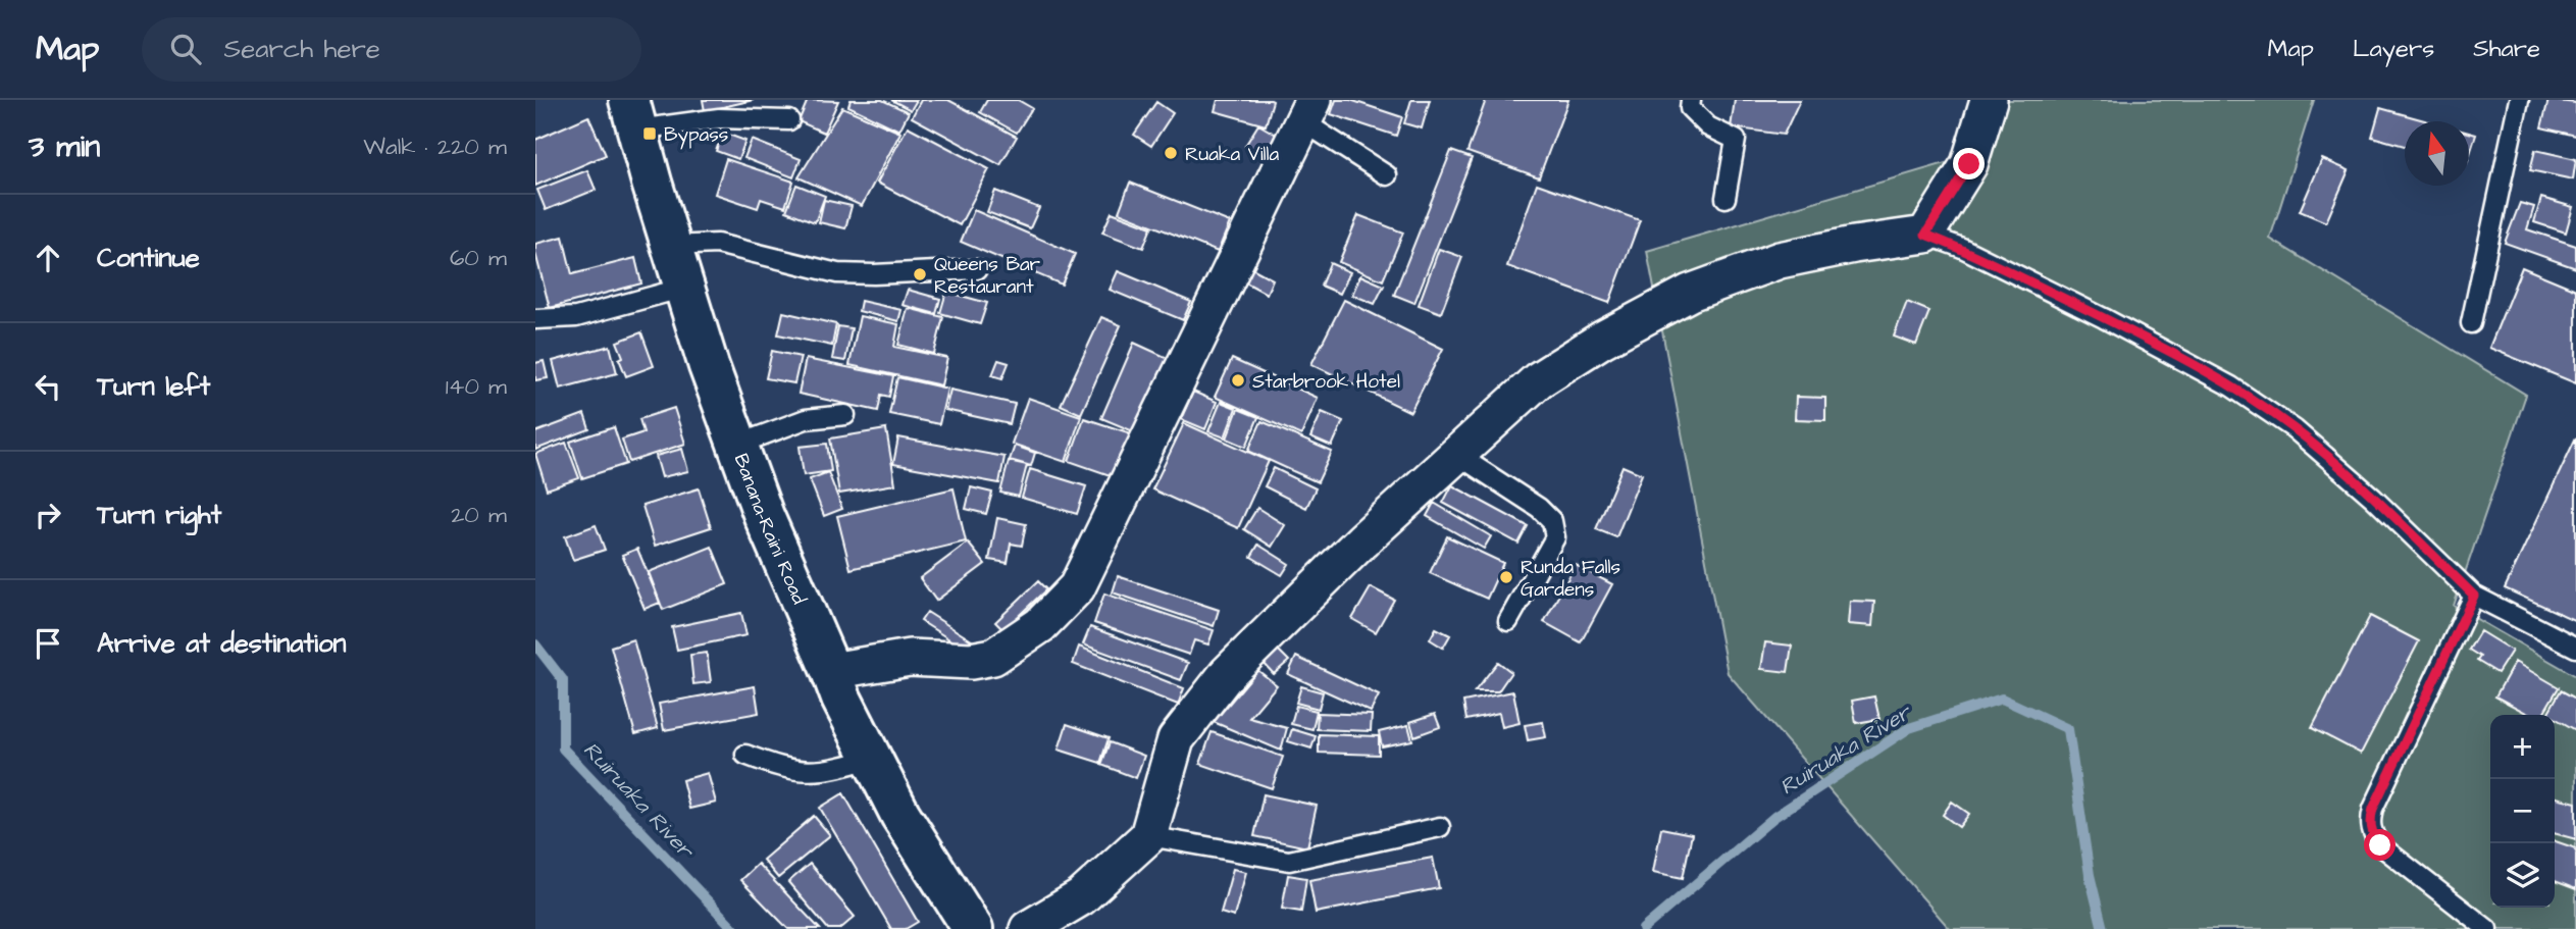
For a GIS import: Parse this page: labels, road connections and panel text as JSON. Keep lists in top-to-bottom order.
{
  "streets": {
    "main road": ["Banana-Raini Road"]
  },
  "water": ["Ruiruaka River"],
  "places": {
    "transit": ["Bypass"],
    "other": [
      "Ruaka Villa",
      "Queens Bar Restaurant",
      "Starbrook Hotel",
      "Runda Falls Gardens"
    ]
  },
  "north": "top",
  "page": {
    "header": "Map",
    "search": "Search here",
    "nav": ["Map", "Layers", "Share"],
    "heading": ["3 min", "Walk · 220 m"],
    "list": [
      ["Continue", "60 m"],
      ["Turn left", "140 m"],
      ["Turn right", "20 m"],
      "Arrive at destination"
    ],
    "map_buttons": ["+", "−"]
  }
}
